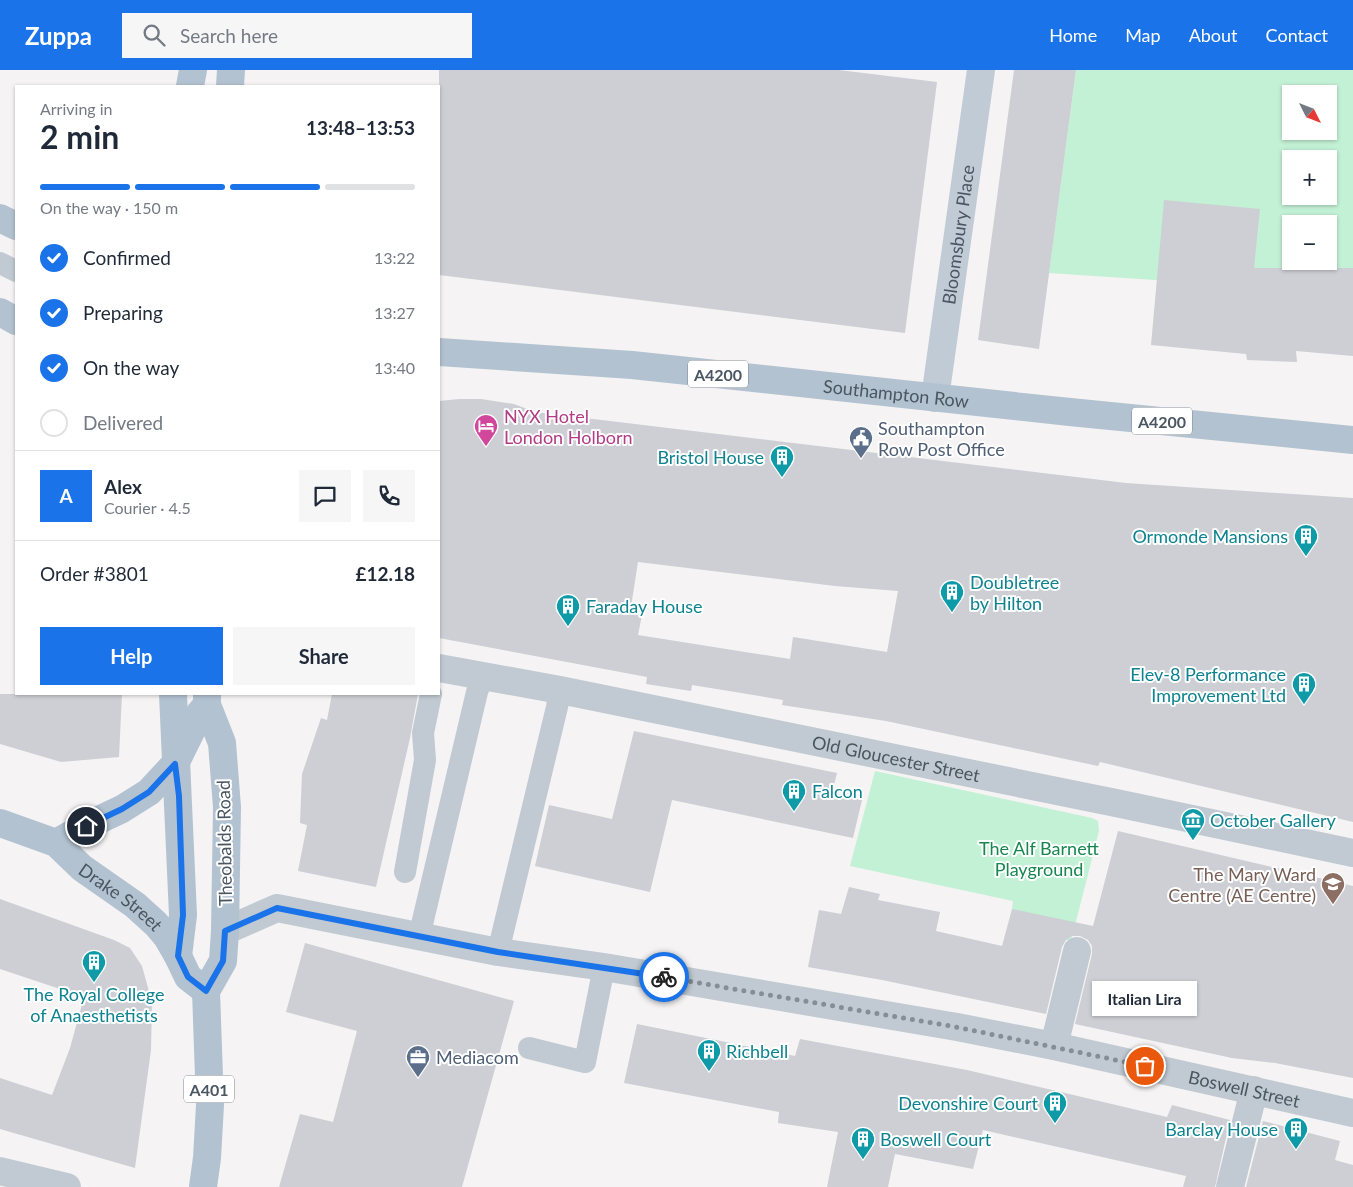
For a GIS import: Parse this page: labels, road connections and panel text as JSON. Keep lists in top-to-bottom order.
{
  "streets": {
    "main road": [
      "A4200",
      "Southampton Row",
      "Theobalds Road",
      "Drake Street",
      "A401"
    ],
    "street": ["Bloomsbury Place", "Old Gloucester Street", "Boswell Street"]
  },
  "crossings": [
    ["Bloomsbury Place", "Southampton Row"],
    ["Theobalds Road", "Boswell Street"],
    ["Theobalds Road", "A401"]
  ],
  "parks": ["The Alf Barnett Playground"],
  "places": {
    "hotel": ["NYX Hotel London Holborn"],
    "public building": ["Southampton Row Post Office"],
    "building": [
      "Bristol House",
      "Ormonde Mansions",
      "Doubletree by Hilton",
      "Faraday House",
      "Elev-8 Performance Improvement Ltd",
      "Falcon",
      "The Royal College of Anaesthetists",
      "Richbell",
      "Devonshire Court",
      "Barclay House",
      "Boswell Court"
    ],
    "museum": ["October Gallery"],
    "school or university": ["The Mary Ward Centre (AE Centre)"],
    "other": ["Italian Lira"],
    "office": ["Mediacom"]
  },
  "north": "bottom right",
  "page": {
    "header": "Zuppa",
    "search": "Search here",
    "nav": [
      "Home",
      "Map",
      "About",
      "Contact"
    ],
    "map_buttons": ["+", "−"],
    "heading": ["2 min", "Arriving in", "13:48–13:53"],
    "panel": [
      "Alex",
      "Courier · 4.5",
      "Order #3801",
      "£12.18"
    ],
    "bar": "On the way · 150 m",
    "list": [
      ["Confirmed", "13:22"],
      ["Preparing", "13:27"],
      ["On the way", "13:40"],
      "Delivered"
    ],
    "round": "A",
    "buttons": ["Help", "Share"],
    "bubble": "Italian Lira"
  }
}
